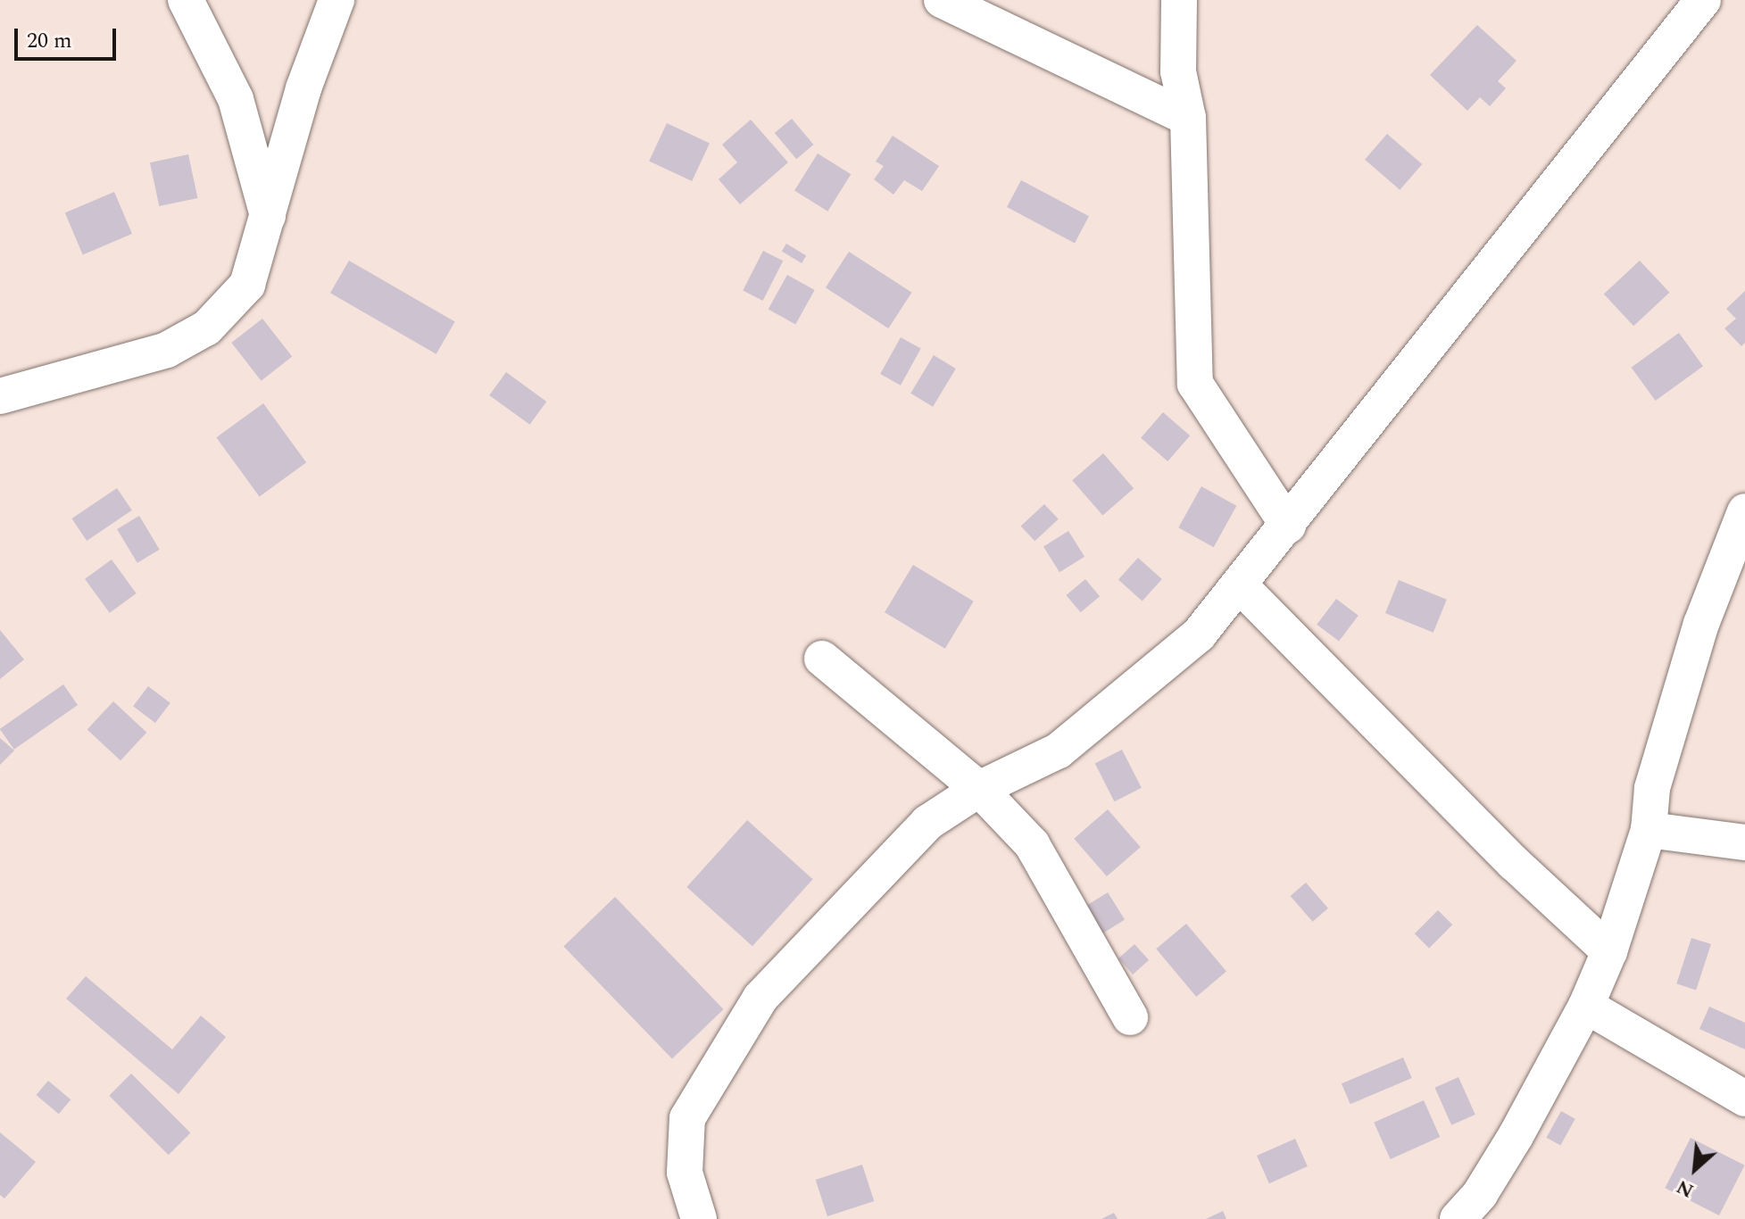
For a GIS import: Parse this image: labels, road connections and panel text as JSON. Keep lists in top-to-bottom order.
{
  "scale_bar": "20 m",
  "north": "bottom left"
}
